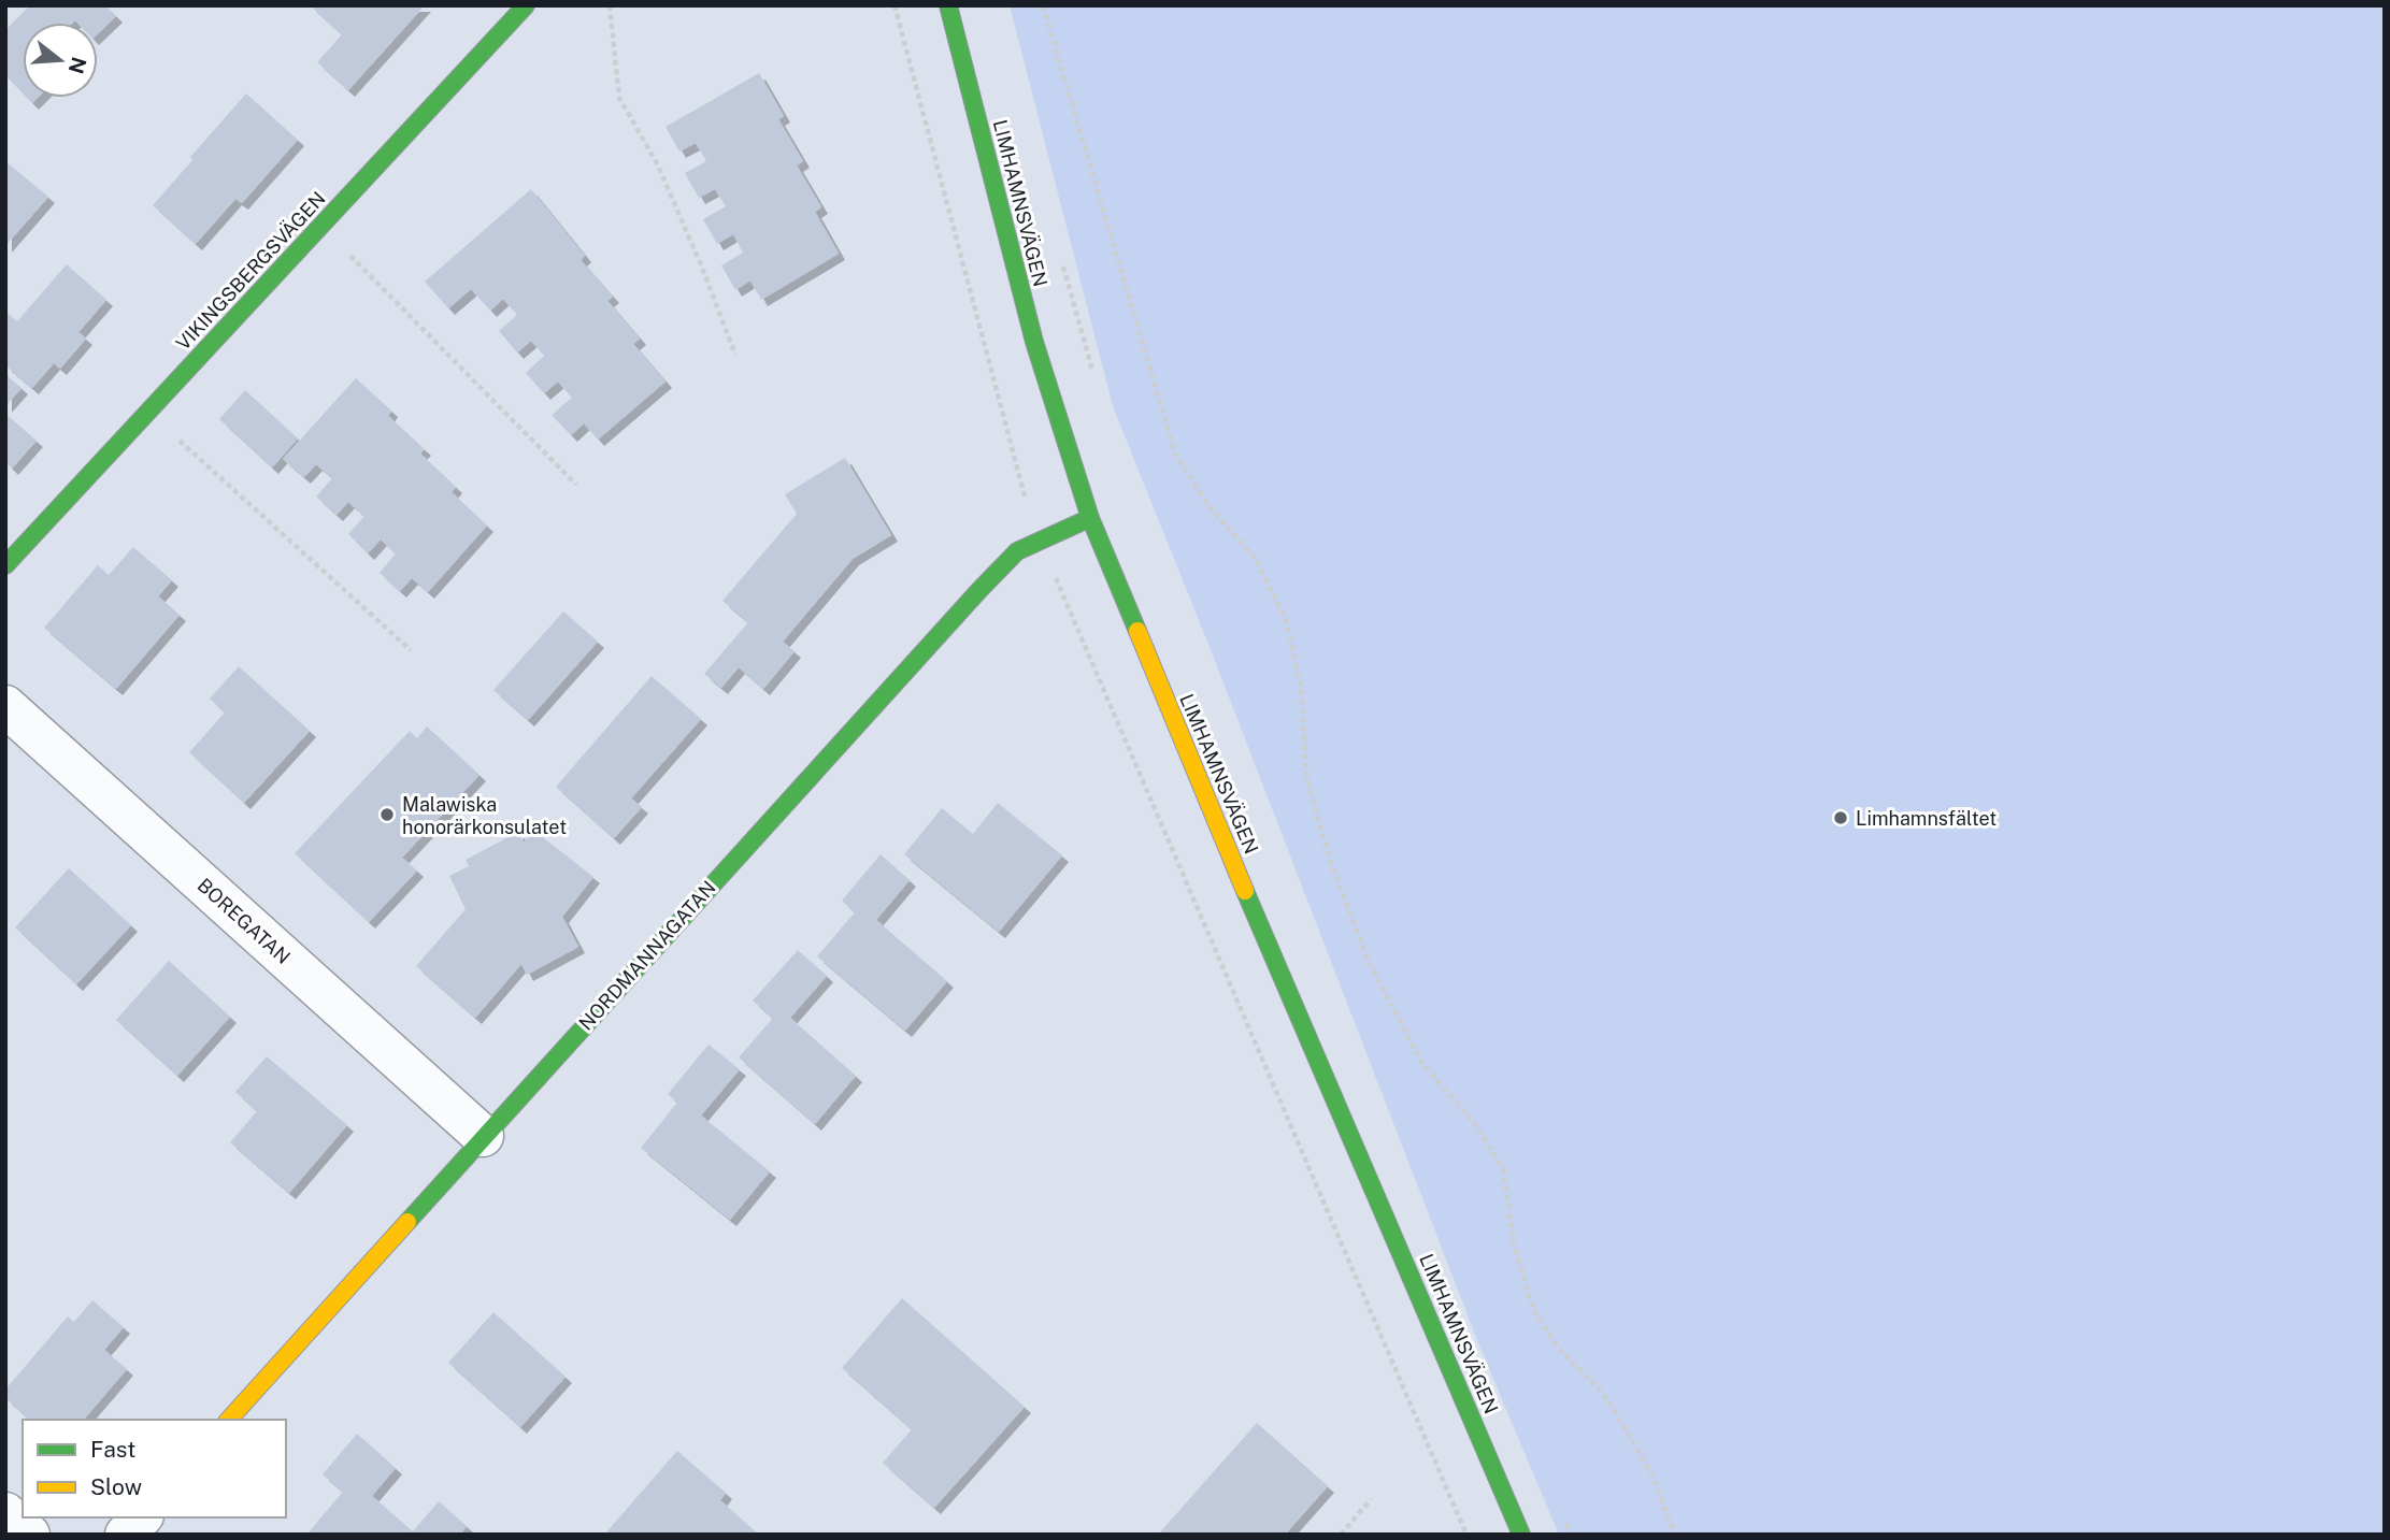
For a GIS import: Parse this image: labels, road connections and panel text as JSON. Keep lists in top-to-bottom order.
{
  "streets": {
    "street": [
      "LIMHAMNSVÄGEN",
      "VIKINGSBERGSVÄGEN",
      "BOREGATAN",
      "NORDMANNAGATAN"
    ]
  },
  "crossings": [
    ["LIMHAMNSVÄGEN", "NORDMANNAGATAN"],
    ["BOREGATAN", "NORDMANNAGATAN"]
  ],
  "places": ["Malawiska honorärkonsulatet", "Limhamnsfältet"],
  "legend": ["Fast", "Slow"],
  "north": "right"
}
